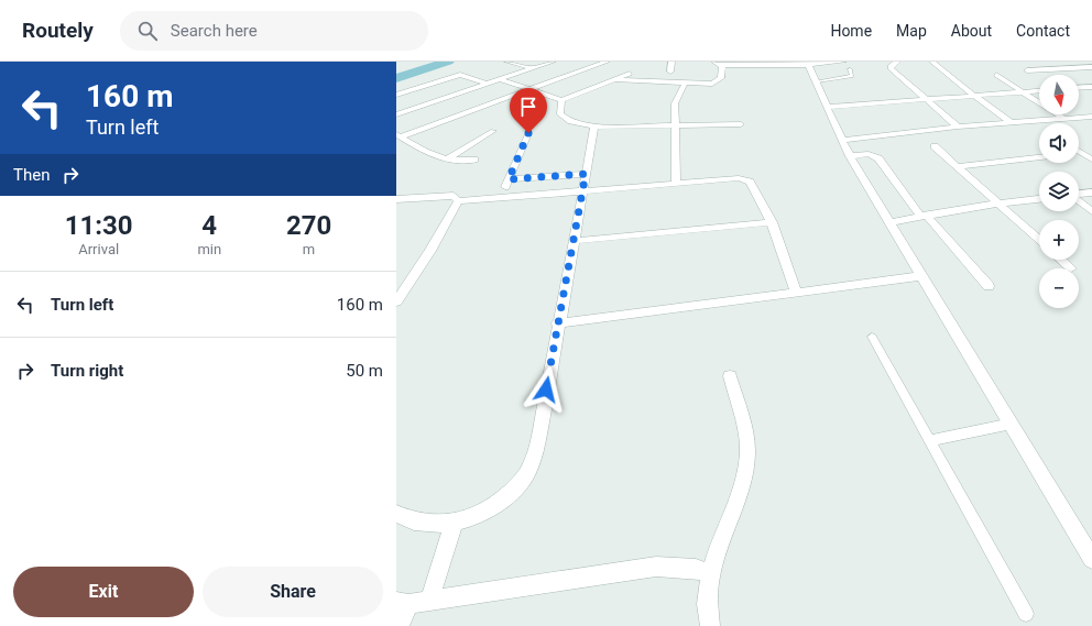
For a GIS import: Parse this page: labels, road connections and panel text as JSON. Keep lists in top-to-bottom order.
{
  "north": "bottom",
  "page": {
    "header": "Routely",
    "search": "Search here",
    "nav": [
      "Home",
      "Map",
      "About",
      "Contact"
    ],
    "turn": ["160 m", "Turn left"],
    "map_buttons": ["+", "−"],
    "then": "Then",
    "eta": [
      "11:30",
      "Arrival",
      "4",
      "min",
      "270",
      "m"
    ],
    "list": [
      {
        "name": "Turn left",
        "value": "160 m"
      },
      {
        "name": "Turn right",
        "value": "50 m"
      }
    ],
    "buttons": ["Exit", "Share"]
  }
}
